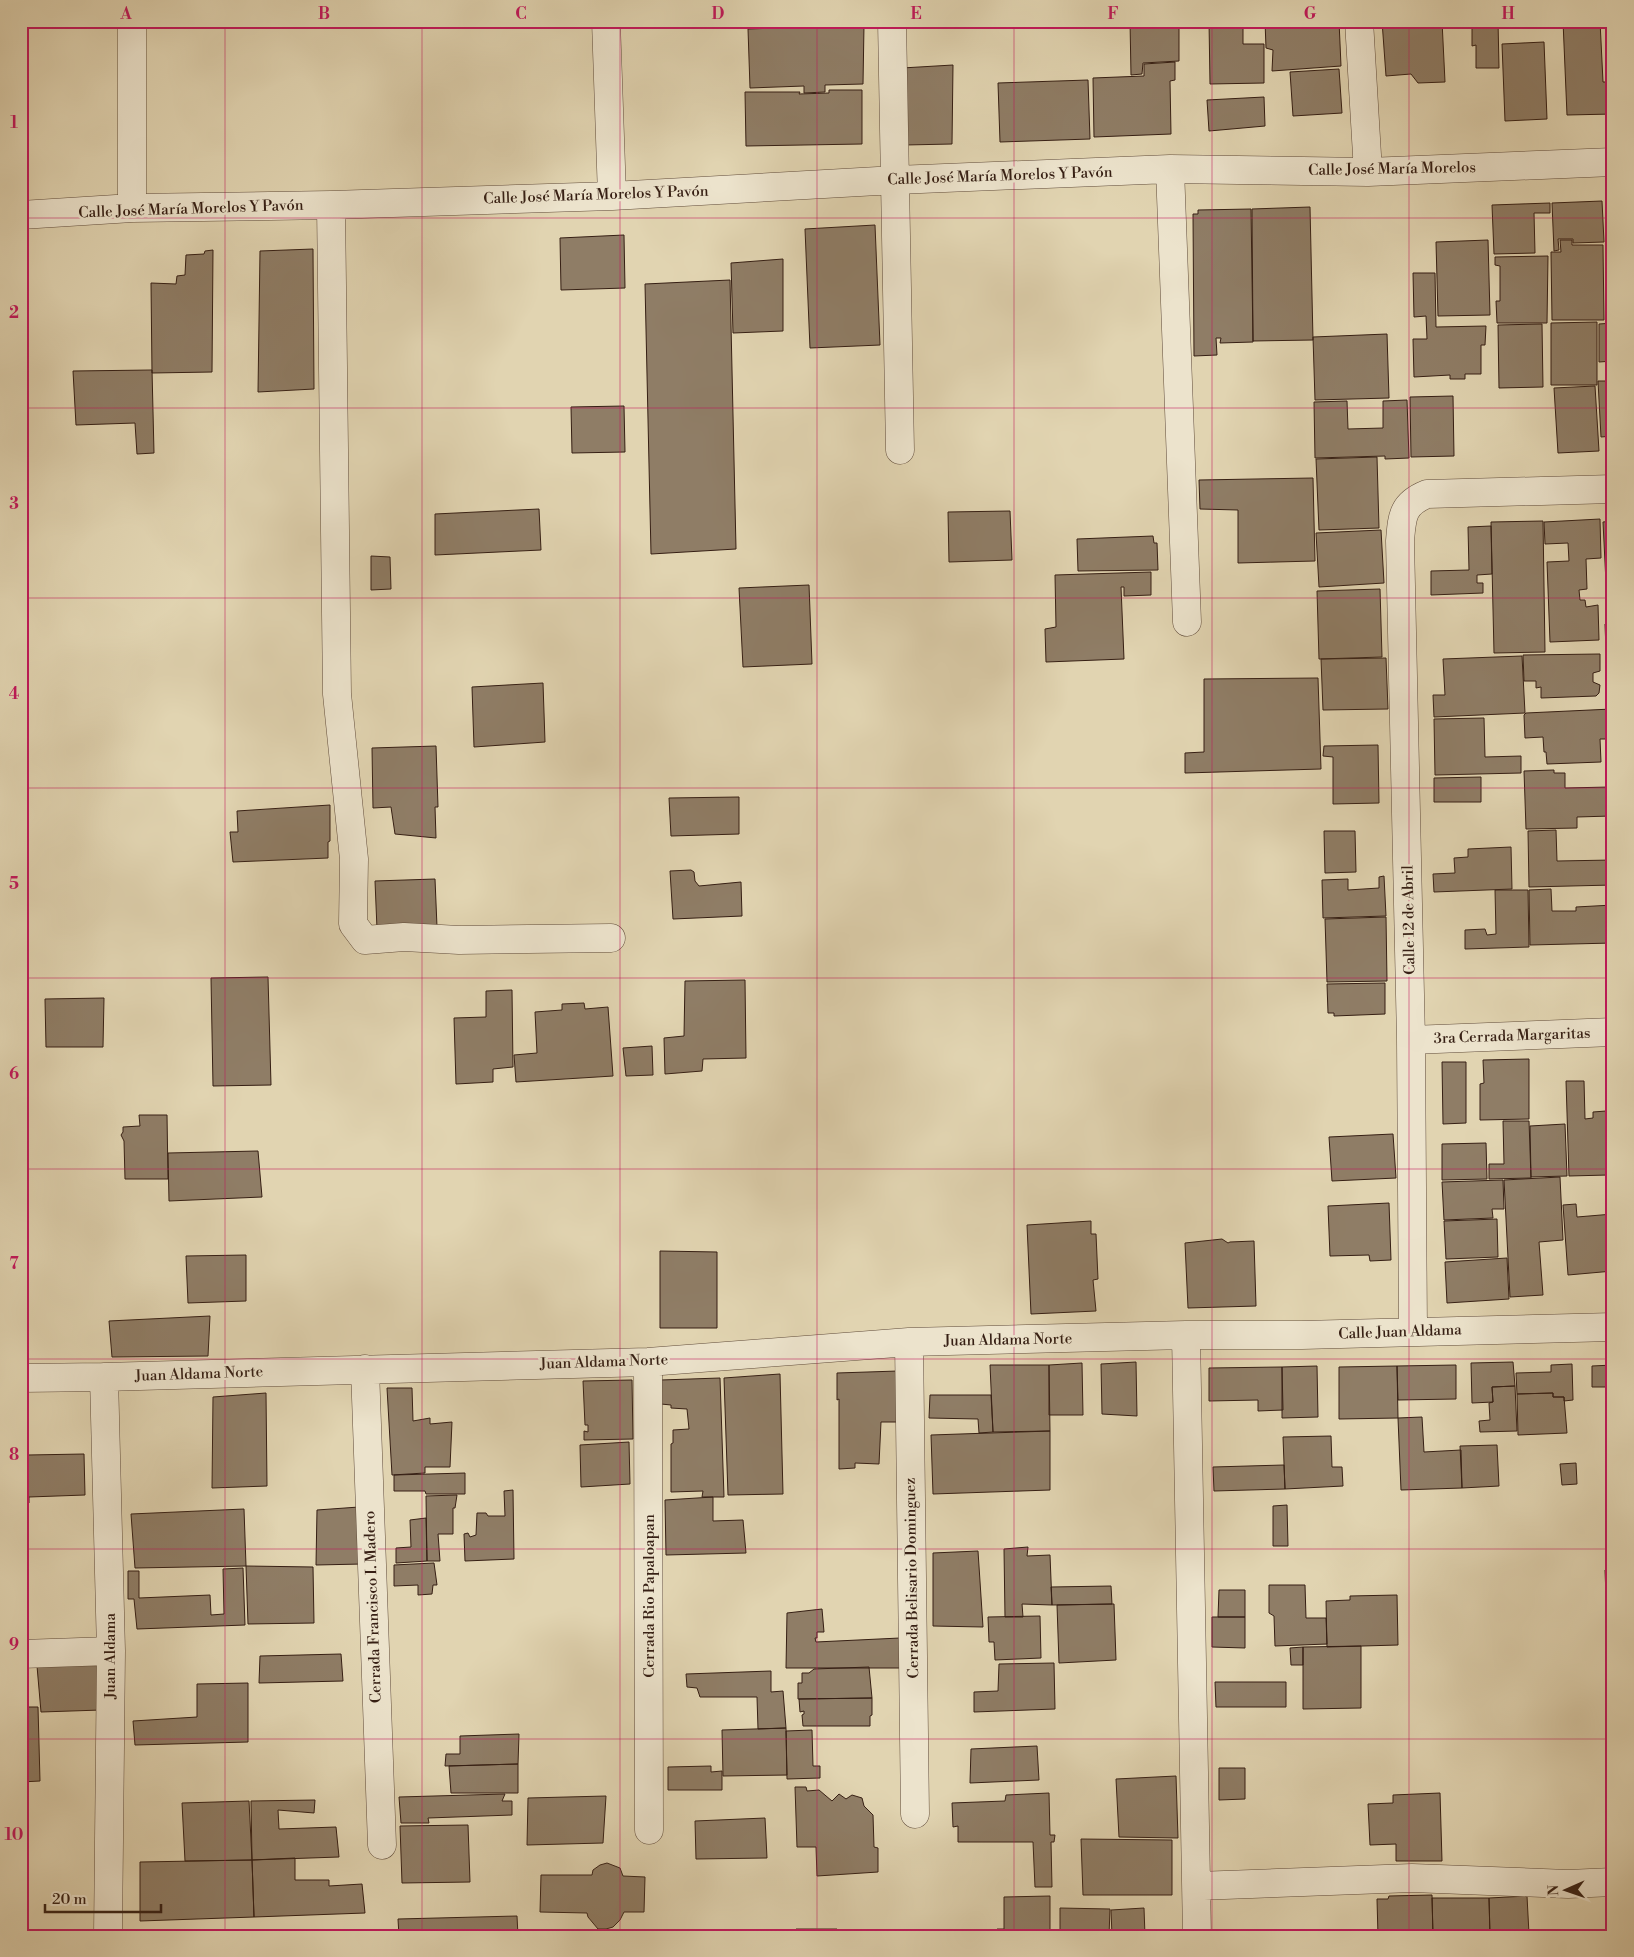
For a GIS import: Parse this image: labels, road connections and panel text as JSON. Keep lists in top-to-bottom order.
{
  "streets": {
    "street": [
      "Calle José María Morelos",
      "Calle José María Morelos Y Pavón",
      "Calle 12 de Abril",
      "3ra Cerrada Margaritas",
      "Calle Juan Aldama",
      "Juan Aldama Norte",
      "Cerrada Belisario Dominguez",
      "Cerrada Rio Papaloapan",
      "Cerrada Francisco I. Madero",
      "Juan Aldama"
    ]
  },
  "crossings": [
    ["Calle José María Morelos", "Calle José María Morelos Y Pavón"],
    ["Calle 12 de Abril", "3ra Cerrada Margaritas"],
    ["Calle 12 de Abril", "Calle Juan Aldama"],
    ["Calle Juan Aldama", "Juan Aldama Norte"],
    ["Juan Aldama Norte", "Cerrada Belisario Dominguez"],
    ["Juan Aldama Norte", "Cerrada Rio Papaloapan"],
    ["Juan Aldama Norte", "Cerrada Francisco I. Madero"],
    ["Juan Aldama Norte", "Juan Aldama"]
  ],
  "scale_bar": "20 m",
  "north": "left",
  "grid": {
    "columns": [
      "A",
      "B",
      "C",
      "D",
      "E",
      "F",
      "G",
      "H"
    ],
    "rows": [
      "1",
      "2",
      "3",
      "4",
      "5",
      "6",
      "7",
      "8",
      "9",
      "10"
    ]
  }
}
